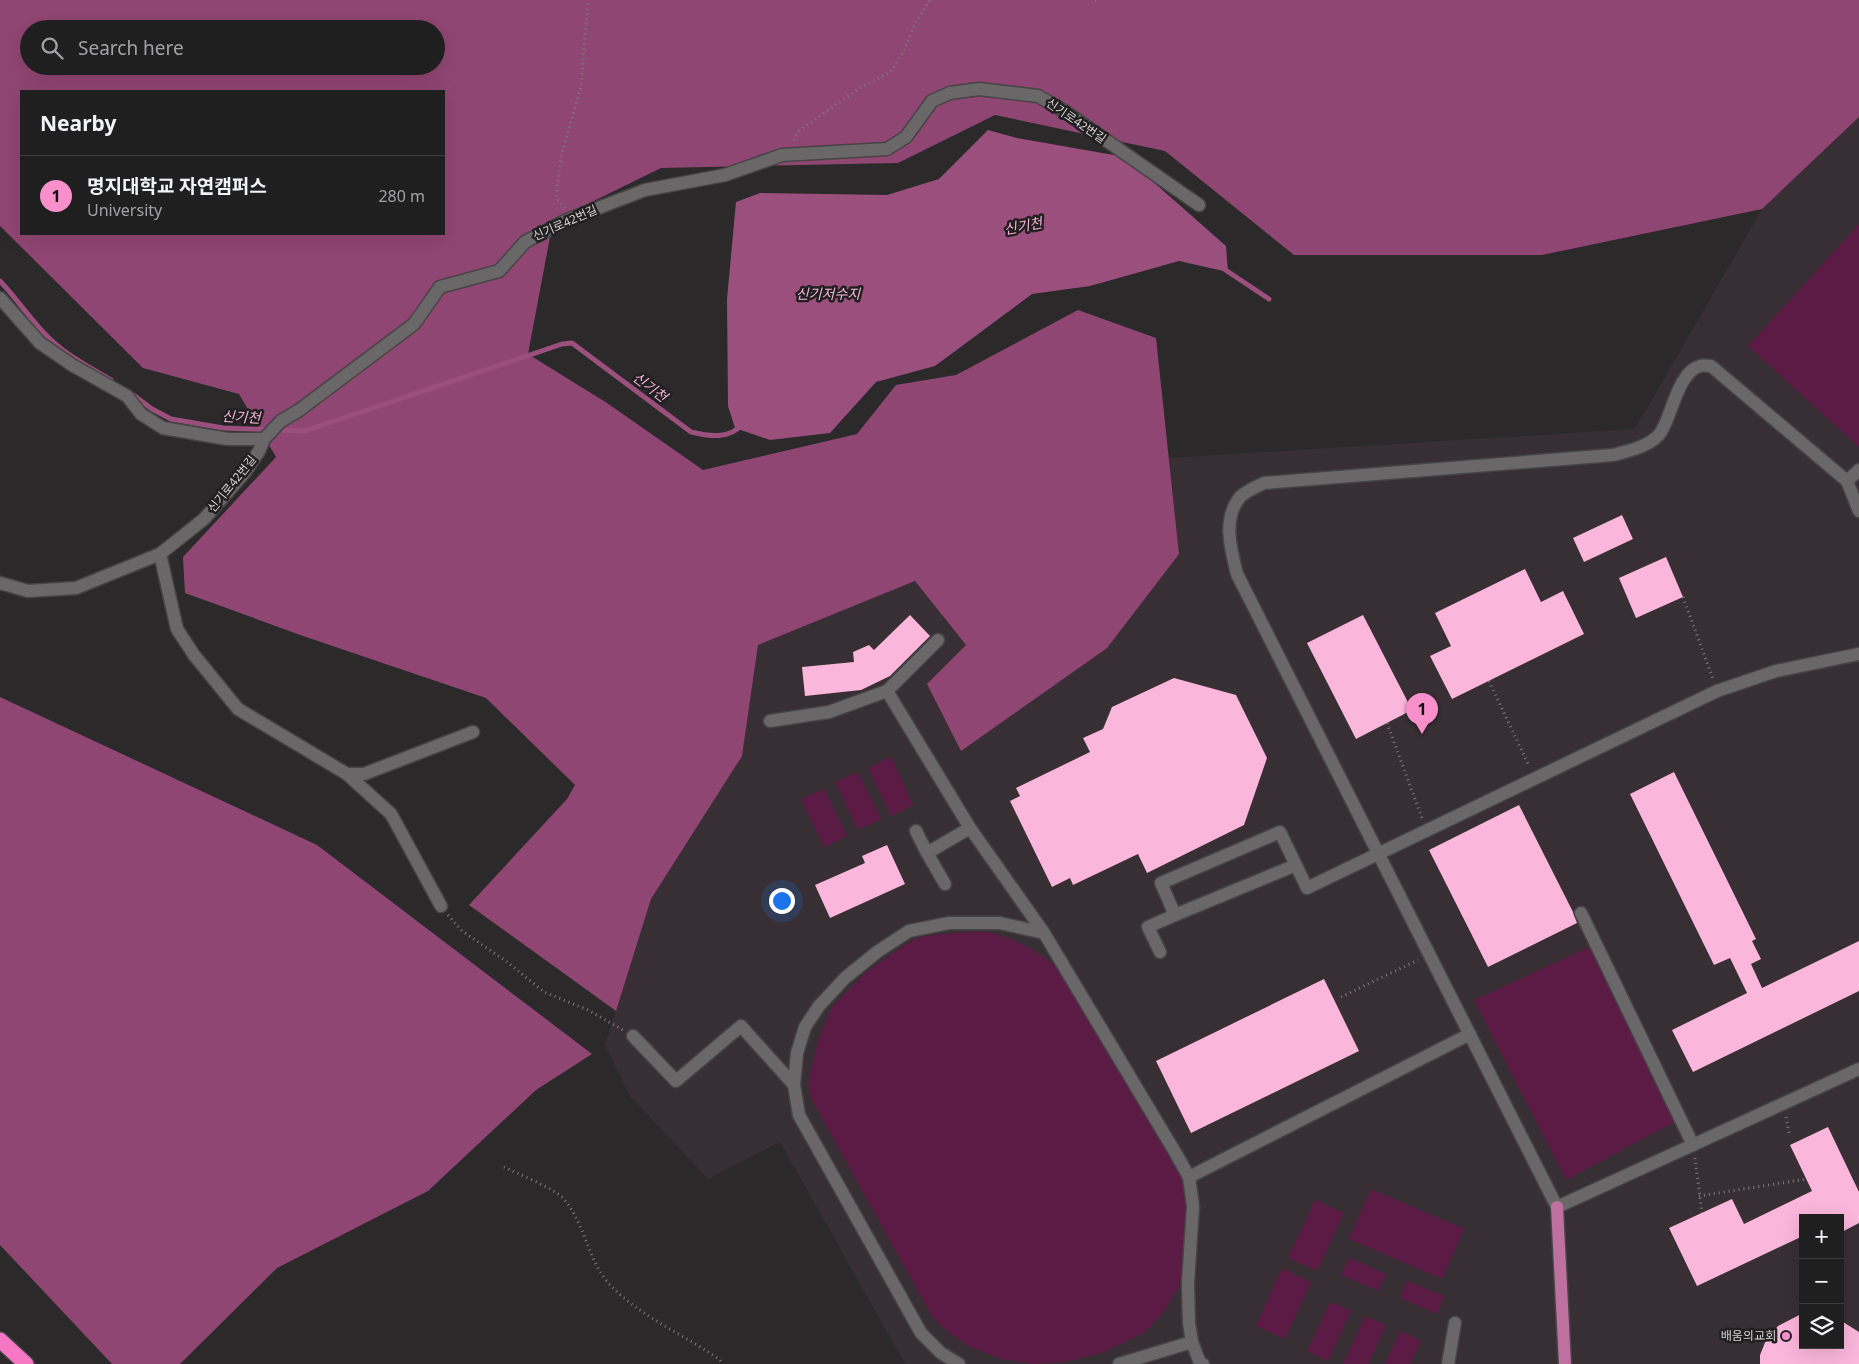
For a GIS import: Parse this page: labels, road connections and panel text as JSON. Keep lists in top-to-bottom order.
{
  "streets": {
    "street": ["신기로42번길"]
  },
  "water": ["신기천", "신기저수지"],
  "places": ["배움의교회"],
  "page": {
    "search": "Search here",
    "heading": "Nearby",
    "list": [
      {
        "mark": "1",
        "name": "명지대학교 자연캠퍼스",
        "note": "University",
        "value": "280 m"
      }
    ],
    "pins": "1",
    "map_buttons": ["+", "−"]
  }
}
